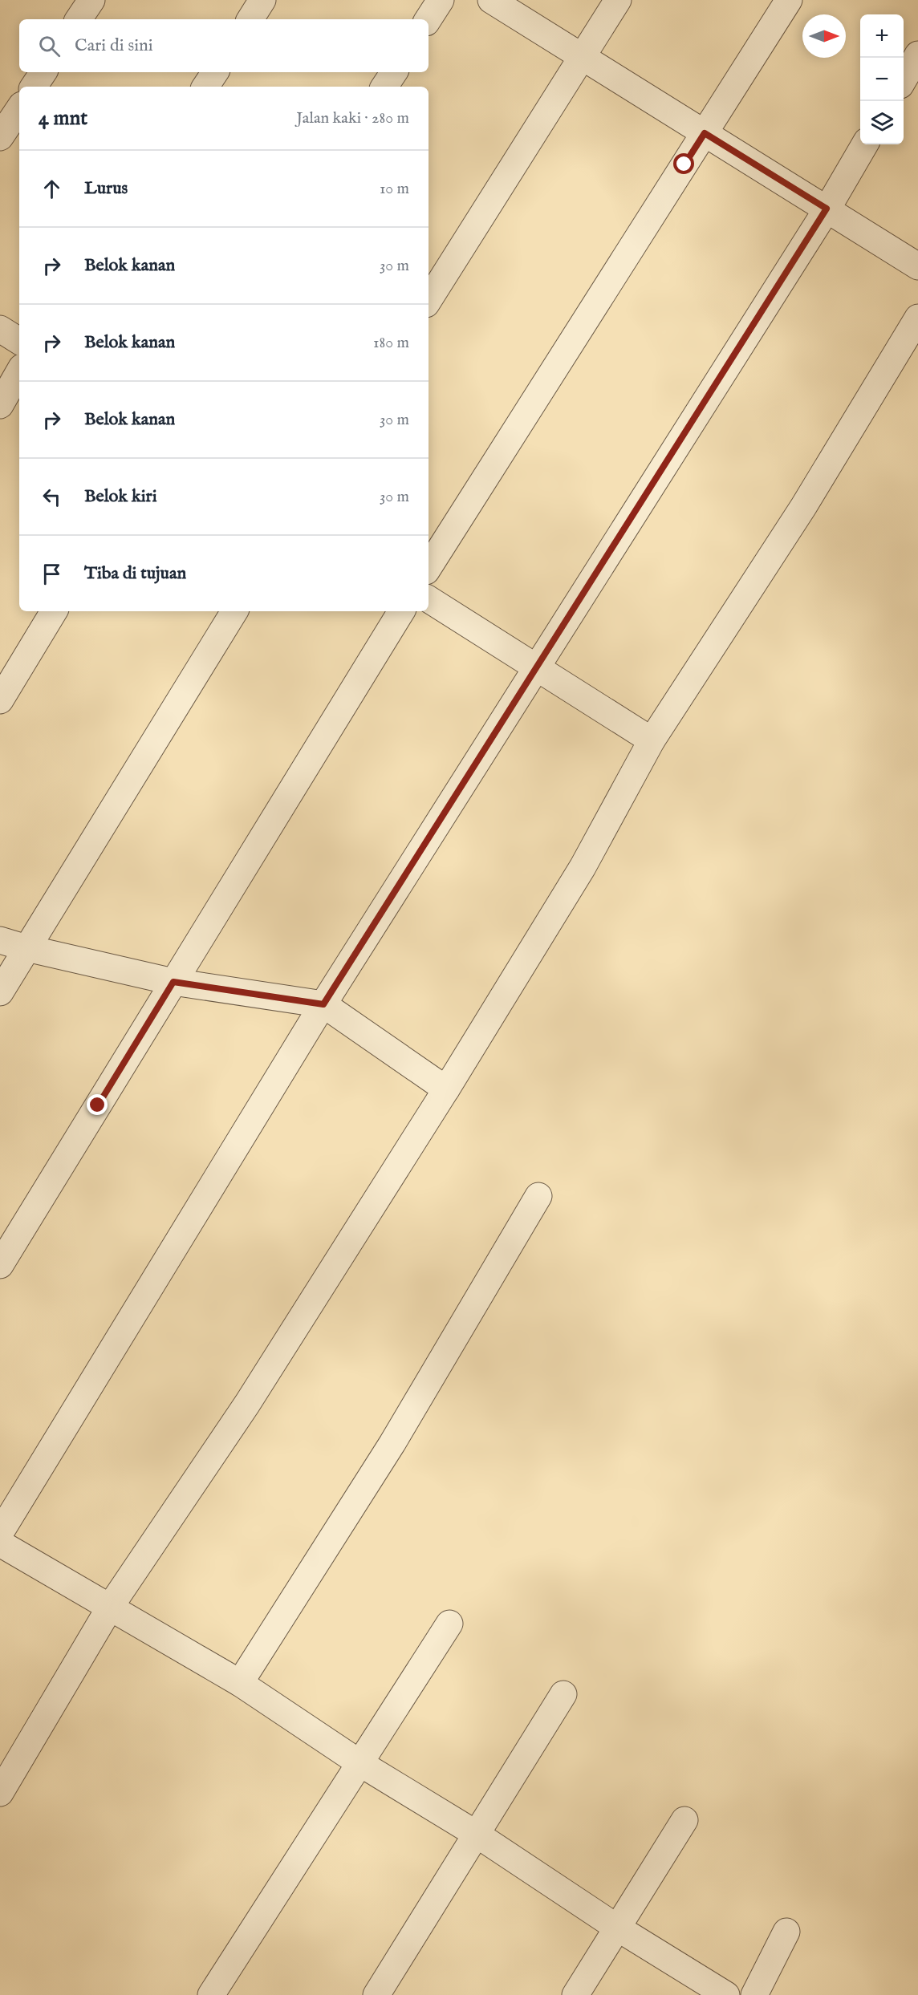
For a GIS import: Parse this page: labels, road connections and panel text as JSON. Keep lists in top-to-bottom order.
{
  "north": "right",
  "page": {
    "map_buttons": ["+", "−"],
    "search": "Cari di sini",
    "heading": ["4 mnt", "Jalan kaki · 280 m"],
    "list": [
      ["Lurus", "10 m"],
      ["Belok kanan", "30 m"],
      ["Belok kanan", "180 m"],
      ["Belok kanan", "30 m"],
      ["Belok kiri", "30 m"],
      "Tiba di tujuan"
    ]
  }
}
